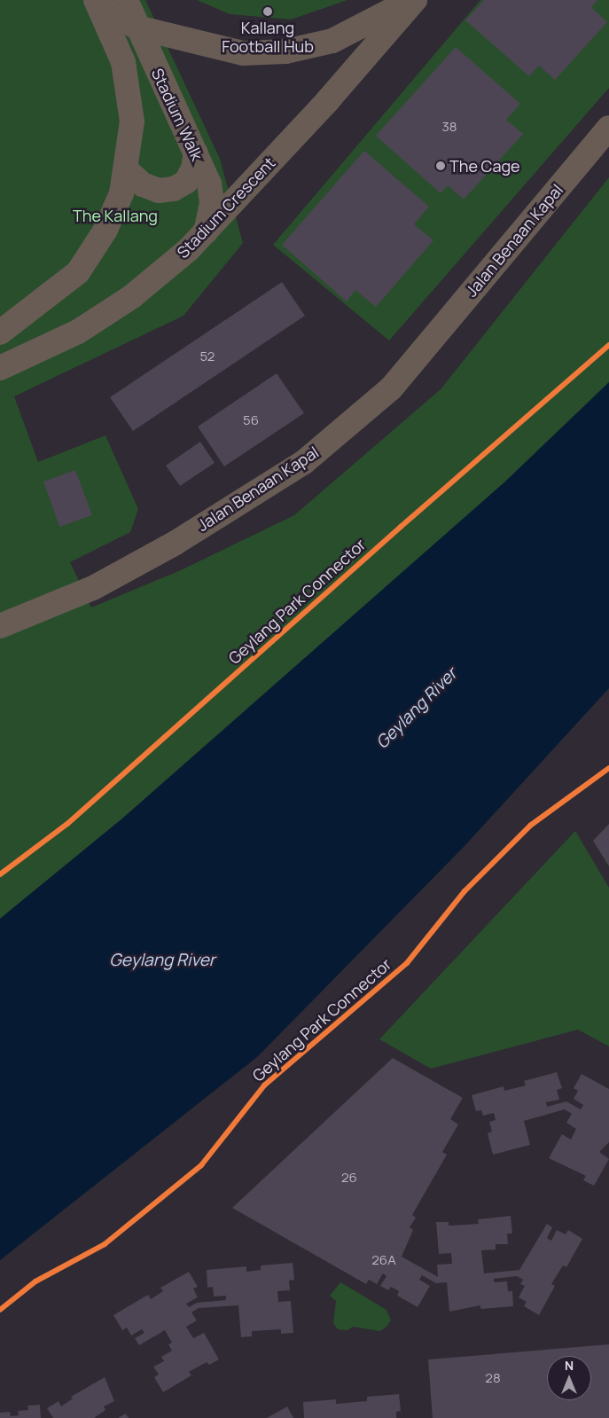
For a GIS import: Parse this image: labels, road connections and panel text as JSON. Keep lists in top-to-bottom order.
{
  "streets": {
    "street": ["Stadium Walk", "Stadium Crescent", "Jalan Benaan Kapal"],
    "cycle path": ["Geylang Park Connector"]
  },
  "crossings": [
    ["Stadium Walk", "Stadium Crescent"]
  ],
  "water": ["Geylang River"],
  "parks": ["The Kallang"],
  "places": ["Kallang Football Hub", "The Cage"],
  "house_numbers": [
    "38",
    "52",
    "56",
    "26",
    "26A",
    "28"
  ],
  "north": "top"
}
